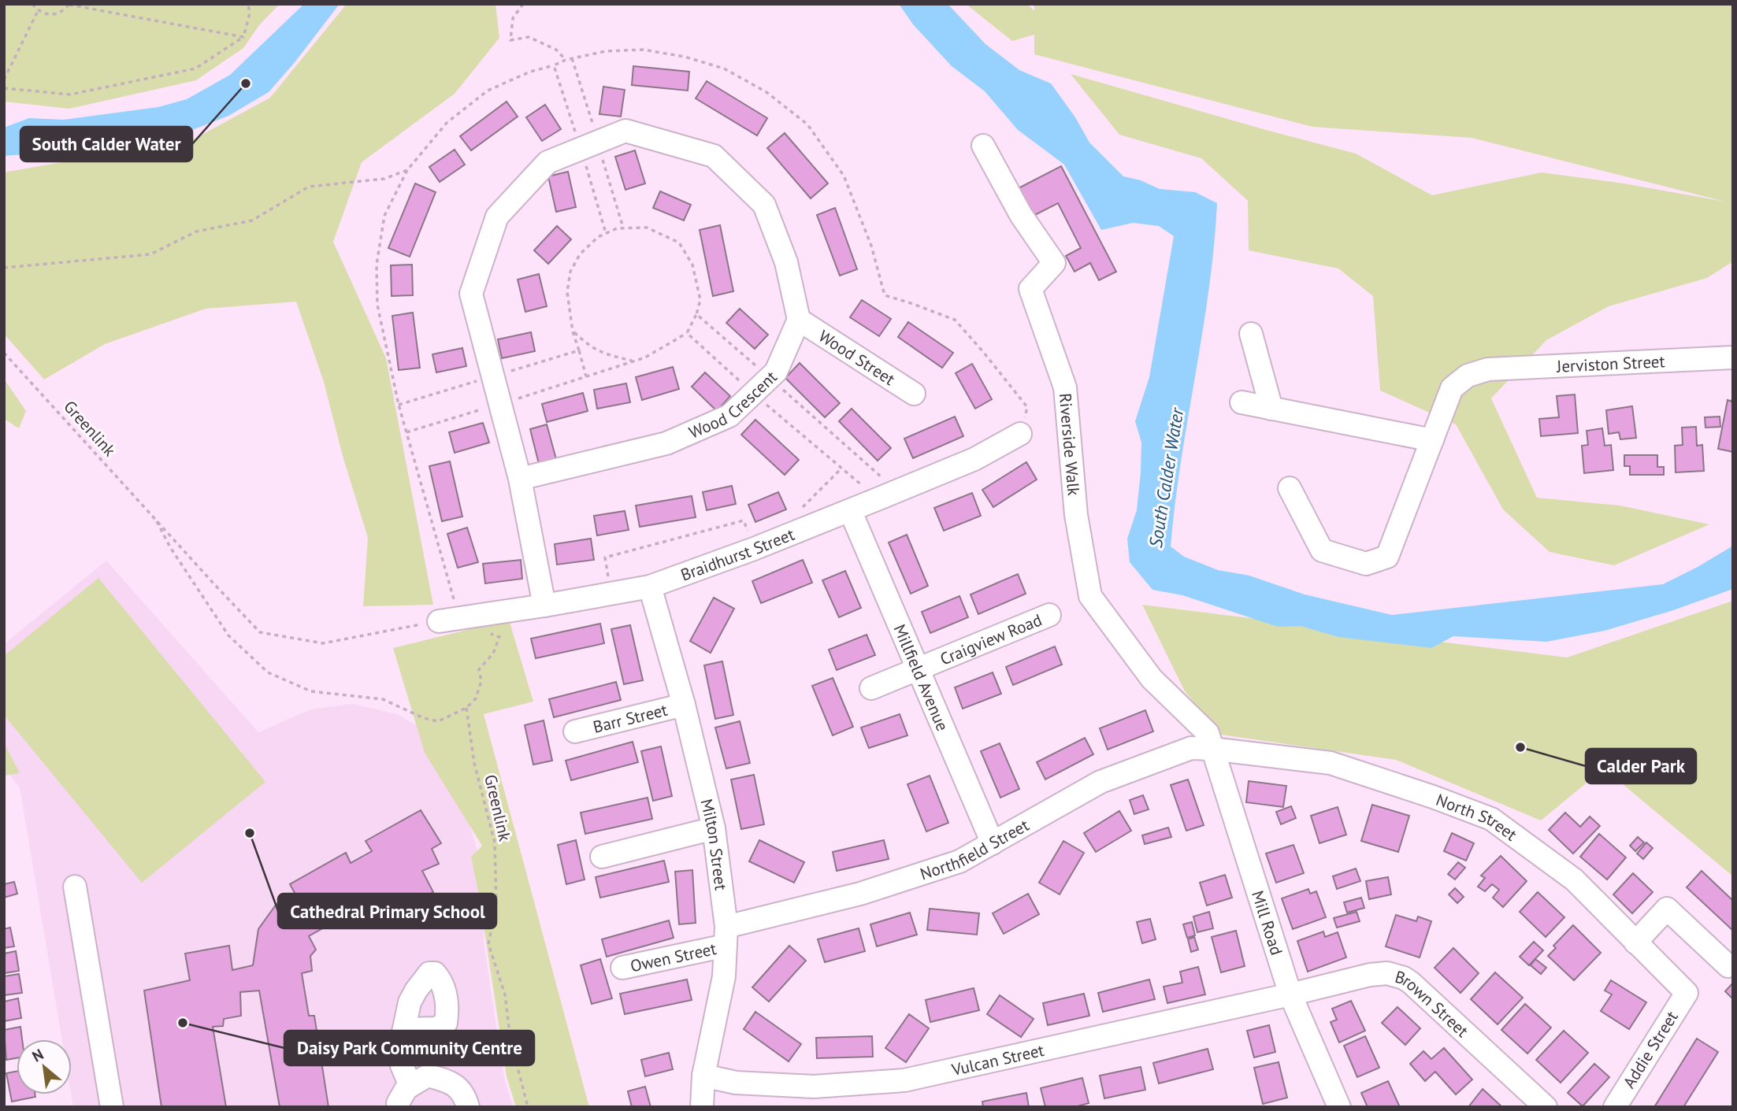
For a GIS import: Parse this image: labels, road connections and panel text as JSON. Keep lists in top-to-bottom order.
{
  "streets": {
    "street": [
      "Wood Street",
      "Jerviston Street",
      "Wood Crescent",
      "Riverside Walk",
      "Braidhurst Street",
      "Craigview Road",
      "Millfield Avenue",
      "Barr Street",
      "North Street",
      "Milton Street",
      "Northfield Street",
      "Mill Road",
      "Owen Street",
      "Brown Street",
      "Addie Street",
      "Vulcan Street"
    ],
    "path": ["Greenlink"]
  },
  "crossings": [
    ["Wood Street", "Wood Crescent"],
    ["Greenlink", "Braidhurst Street"],
    ["Riverside Walk", "North Street"],
    ["Riverside Walk", "Northfield Street"],
    ["Riverside Walk", "Mill Road"],
    ["Braidhurst Street", "Millfield Avenue"],
    ["Braidhurst Street", "Milton Street"],
    ["Craigview Road", "Millfield Avenue"],
    ["Millfield Avenue", "Northfield Street"],
    ["Barr Street", "Milton Street"],
    ["North Street", "Northfield Street"],
    ["North Street", "Mill Road"],
    ["North Street", "Addie Street"],
    ["Milton Street", "Northfield Street"],
    ["Milton Street", "Owen Street"],
    ["Milton Street", "Vulcan Street"],
    ["Northfield Street", "Mill Road"],
    ["Northfield Street", "Owen Street"],
    ["Mill Road", "Brown Street"],
    ["Mill Road", "Vulcan Street"],
    ["Brown Street", "Vulcan Street"]
  ],
  "water": ["South Calder Water"],
  "places": [
    "South Calder Water",
    "Calder Park",
    "Cathedral Primary School",
    "Daisy Park Community Centre"
  ],
  "north": "top left"
}
